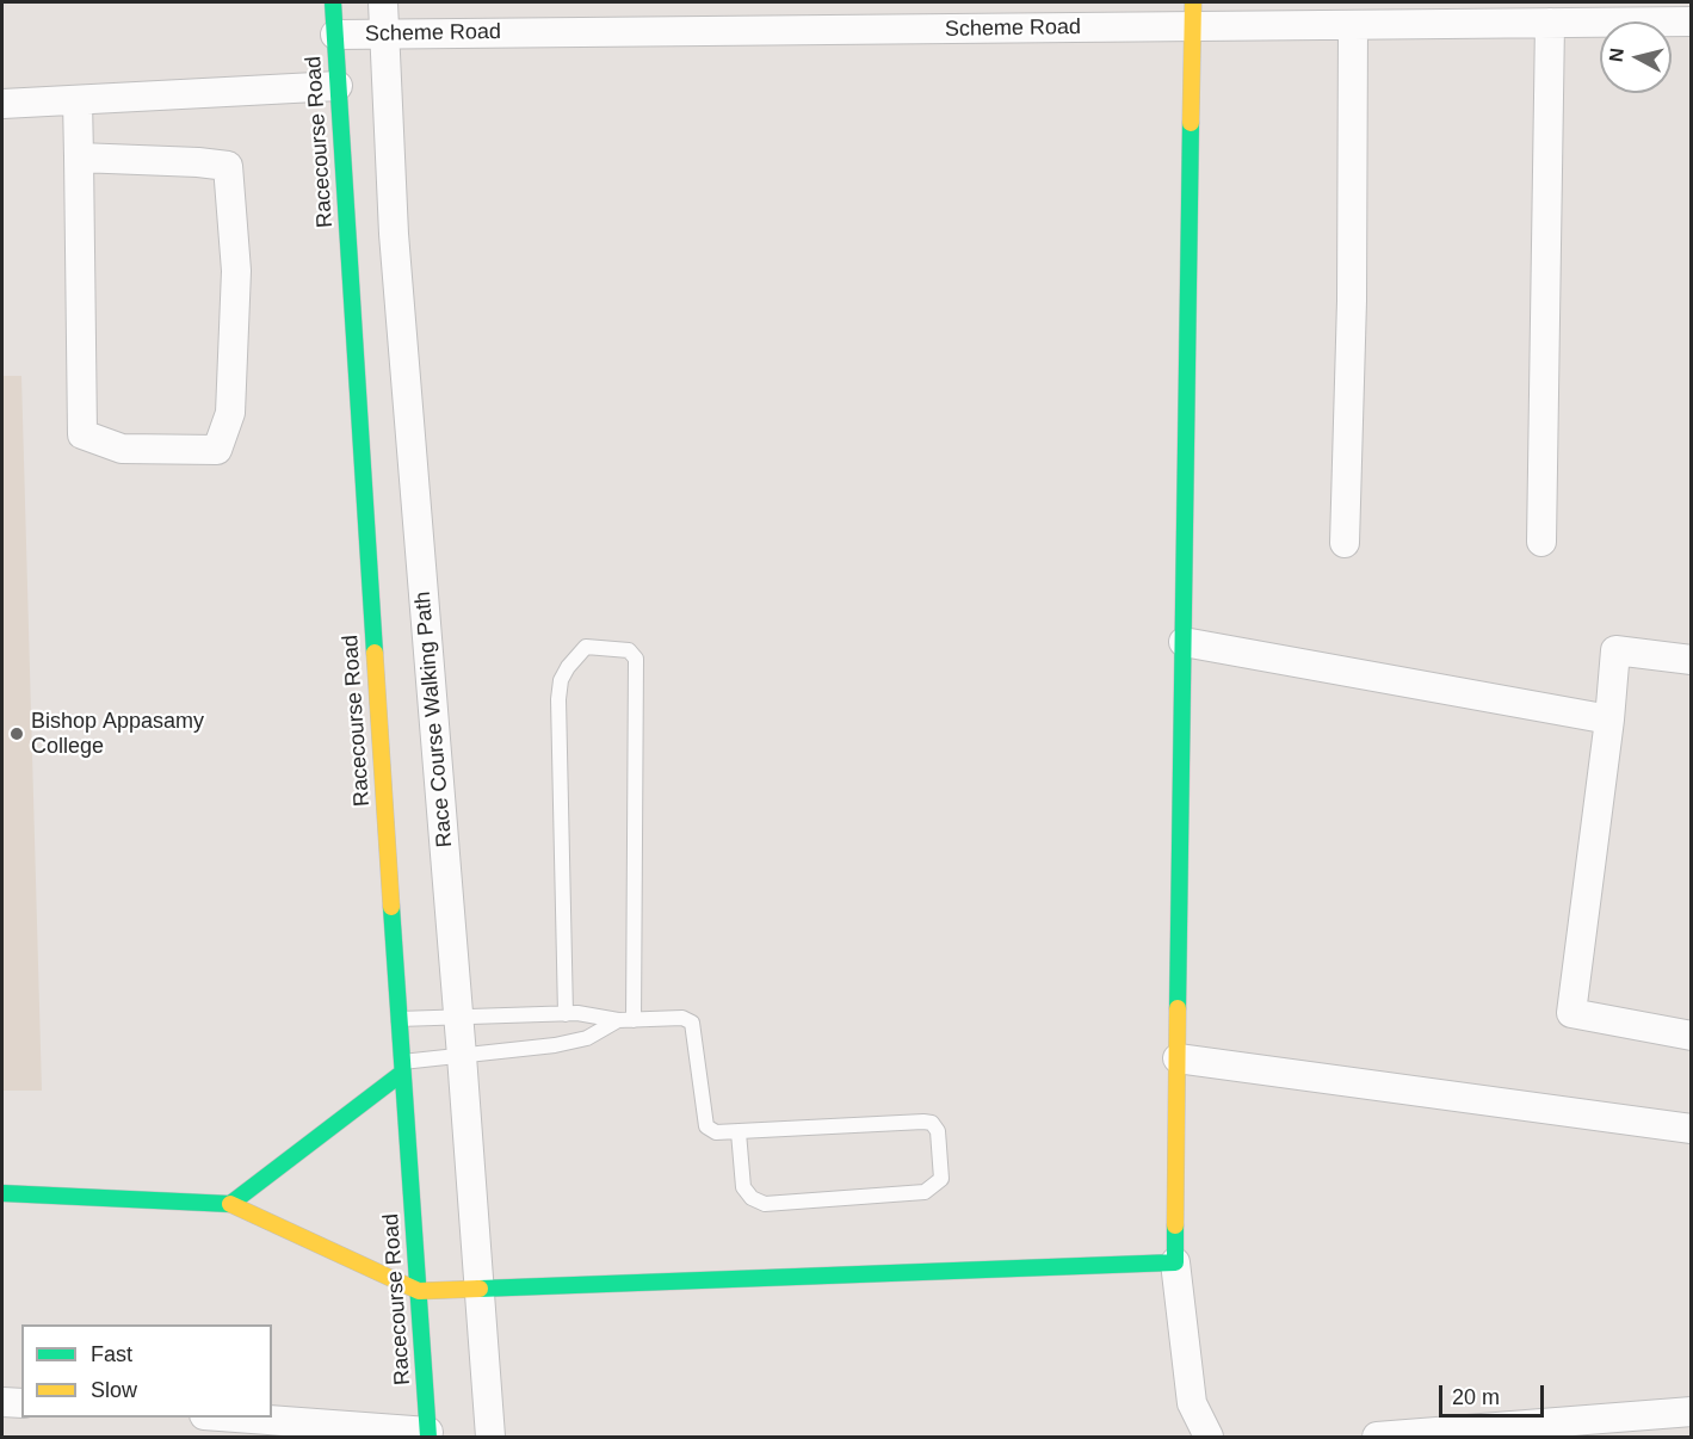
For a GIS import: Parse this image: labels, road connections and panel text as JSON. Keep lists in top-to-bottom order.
{
  "streets": {
    "street": ["Scheme Road", "Racecourse Road", "Race Course Walking Path"]
  },
  "crossings": [
    ["Scheme Road", "Racecourse Road"],
    ["Scheme Road", "Race Course Walking Path"]
  ],
  "places": ["Bishop Appasamy College"],
  "legend": ["Fast", "Slow"],
  "scale_bar": "20 m",
  "north": "left"
}
